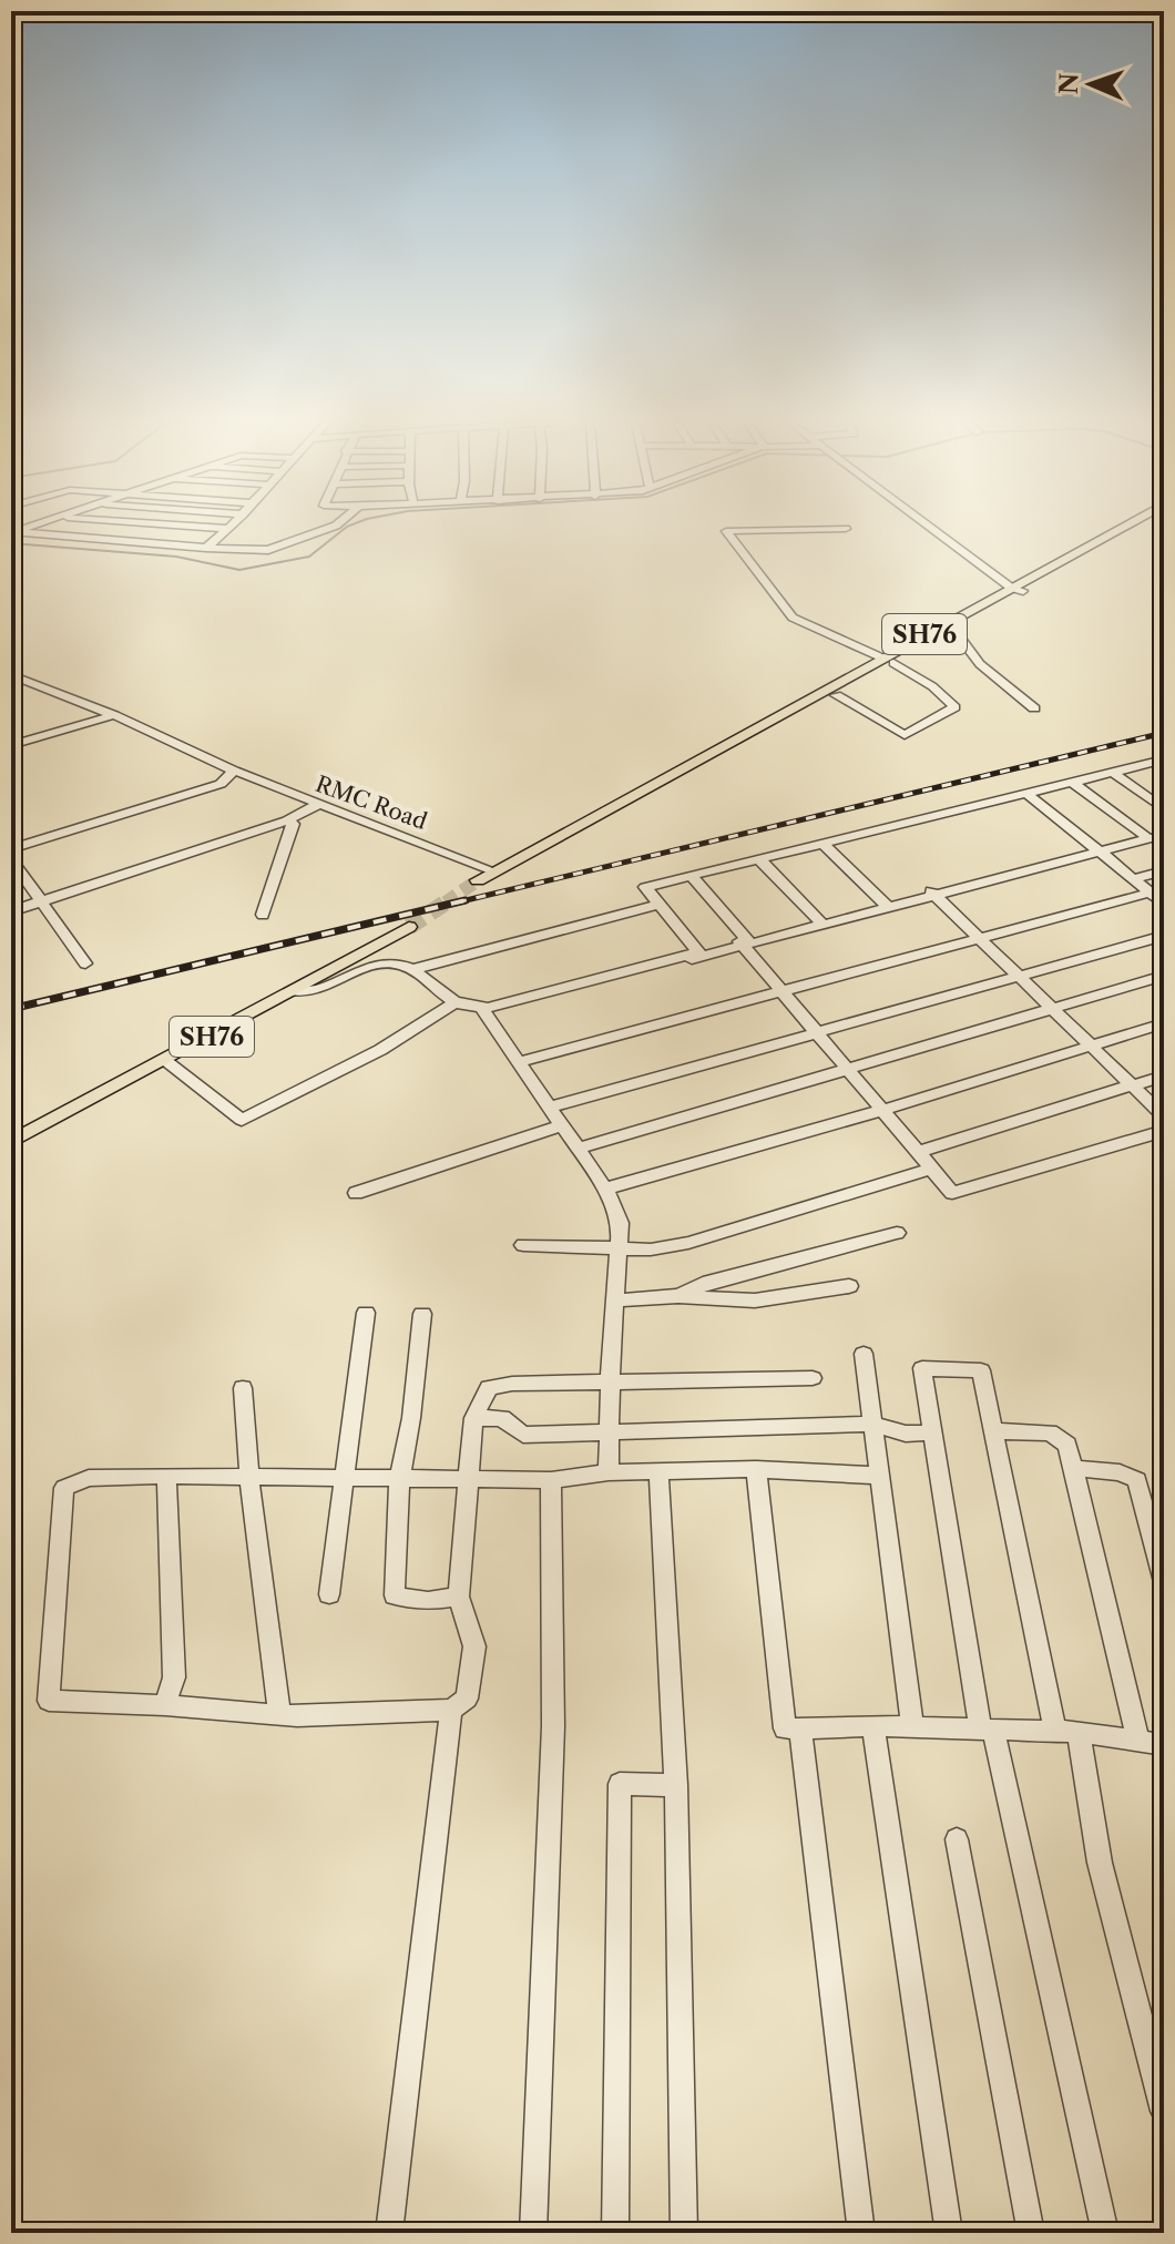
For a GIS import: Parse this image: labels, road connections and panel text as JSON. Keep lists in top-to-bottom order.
{
  "streets": {
    "main road": ["SH76"],
    "street": ["RMC Road"]
  },
  "crossings": [
    ["SH76", "RMC Road"]
  ],
  "north": "left"
}
